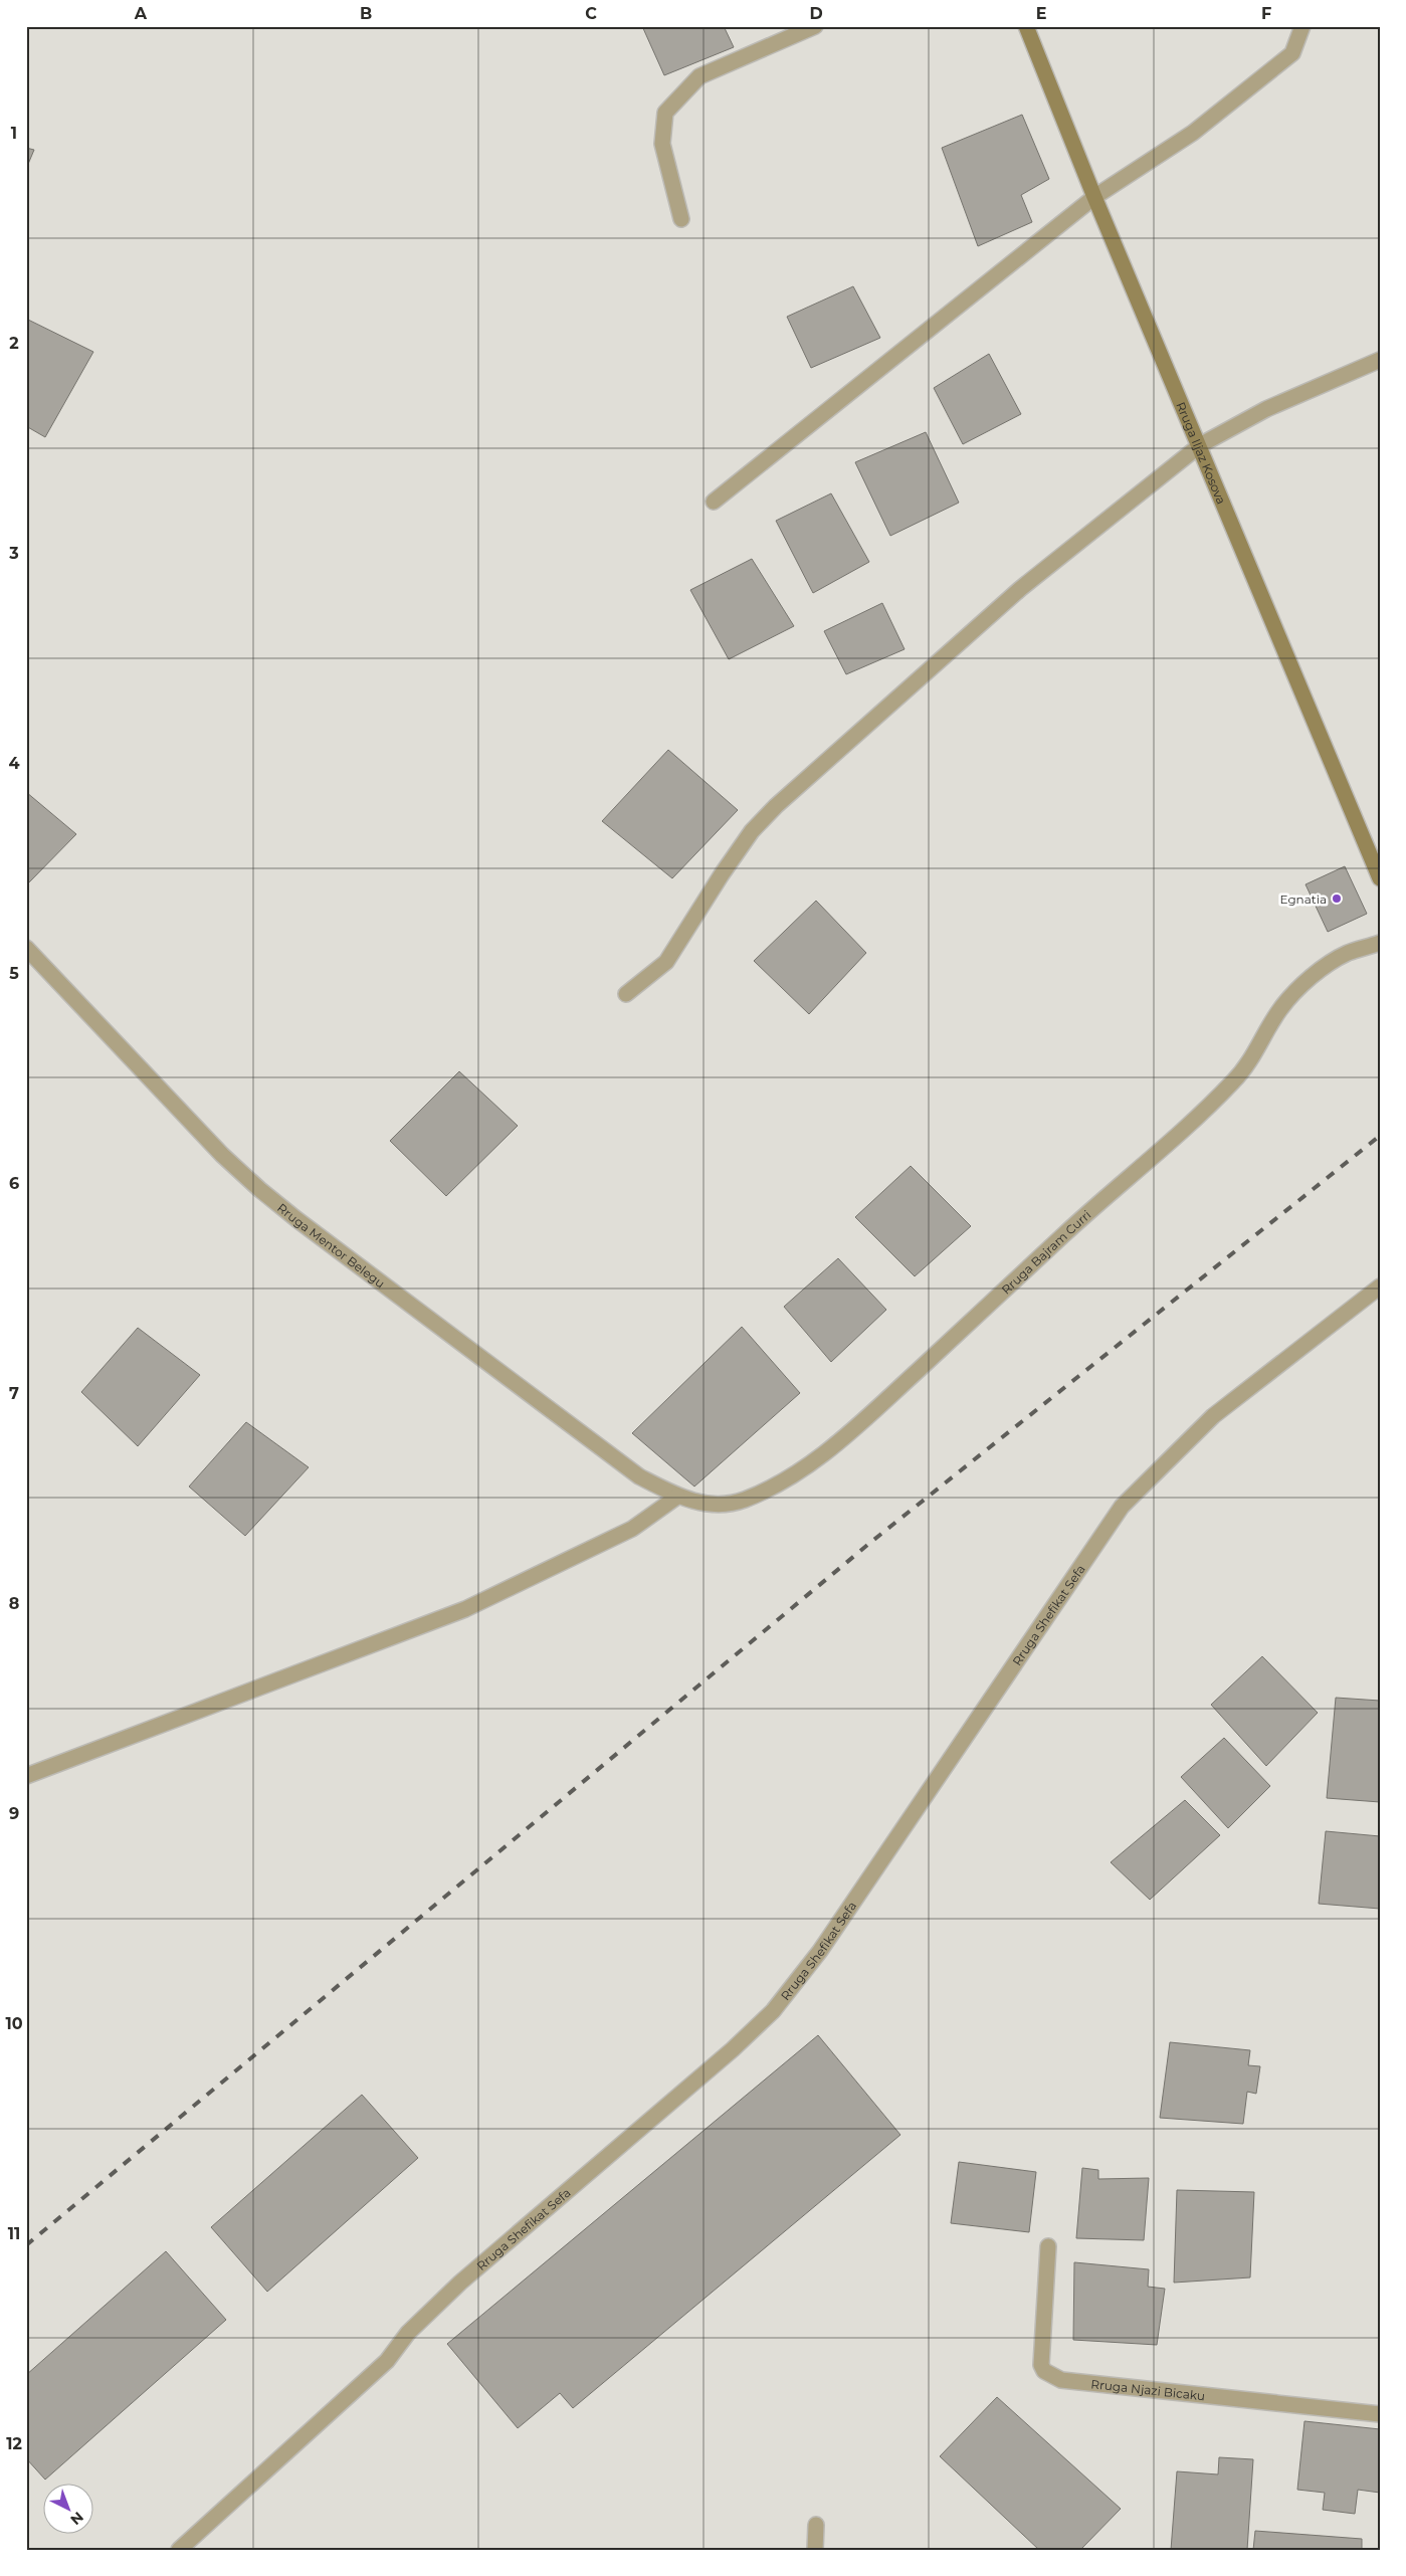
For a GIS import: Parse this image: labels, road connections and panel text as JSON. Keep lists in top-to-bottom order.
{
  "streets": {
    "street": [
      "Rruga Iljaz Kosova",
      "Rruga Mentor Belegu",
      "Rruga Bajram Curri",
      "Rruga Shefikat Sefa",
      "Rruga Njazi Bicaku"
    ]
  },
  "crossings": [
    ["Rruga Mentor Belegu", "Rruga Bajram Curri"]
  ],
  "places": ["Egnatia"],
  "north": "bottom right",
  "grid": {
    "columns": [
      "A",
      "B",
      "C",
      "D",
      "E",
      "F"
    ],
    "rows": [
      "1",
      "2",
      "3",
      "4",
      "5",
      "6",
      "7",
      "8",
      "9",
      "10",
      "11",
      "12"
    ]
  }
}
